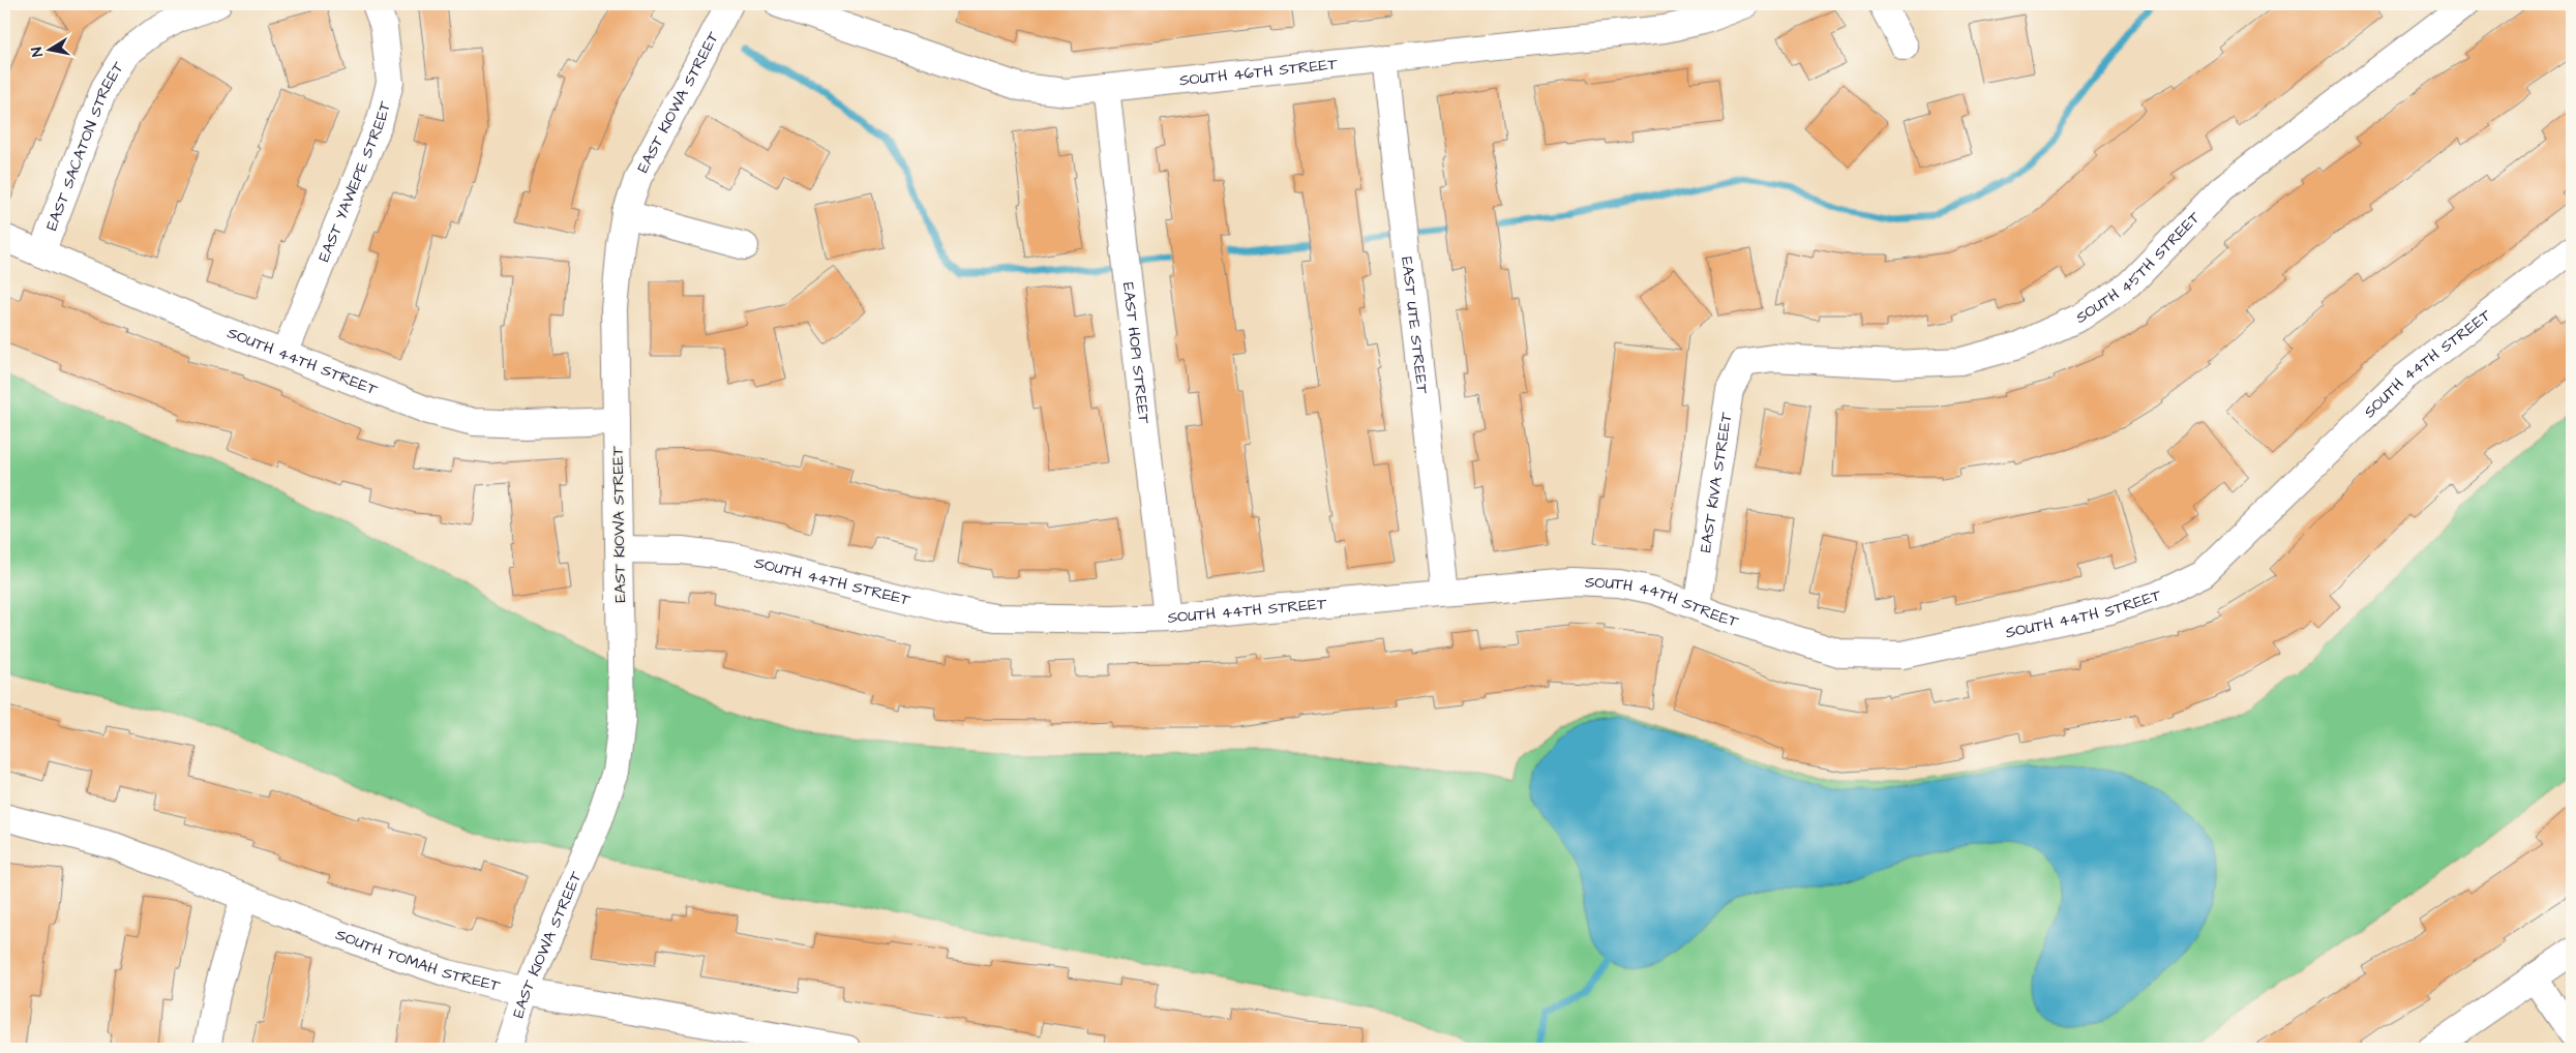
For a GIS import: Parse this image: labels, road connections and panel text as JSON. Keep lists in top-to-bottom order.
{
  "streets": {
    "street": [
      "SOUTH 46TH STREET",
      "EAST KIOWA STREET",
      "EAST SACATON STREET",
      "EAST YAWEPE STREET",
      "SOUTH 45TH STREET",
      "EAST UTE STREET",
      "EAST HOPI STREET",
      "SOUTH 44TH STREET",
      "EAST KIVA STREET",
      "SOUTH TOMAH STREET"
    ]
  },
  "crossings": [
    ["SOUTH 46TH STREET", "EAST UTE STREET"],
    ["SOUTH 46TH STREET", "EAST HOPI STREET"],
    ["EAST KIOWA STREET", "SOUTH 44TH STREET"],
    ["EAST KIOWA STREET", "SOUTH TOMAH STREET"],
    ["EAST SACATON STREET", "SOUTH 44TH STREET"],
    ["EAST YAWEPE STREET", "SOUTH 44TH STREET"],
    ["SOUTH 45TH STREET", "EAST KIVA STREET"],
    ["EAST UTE STREET", "SOUTH 44TH STREET"],
    ["EAST HOPI STREET", "SOUTH 44TH STREET"],
    ["SOUTH 44TH STREET", "EAST KIVA STREET"]
  ],
  "north": "left"
}
